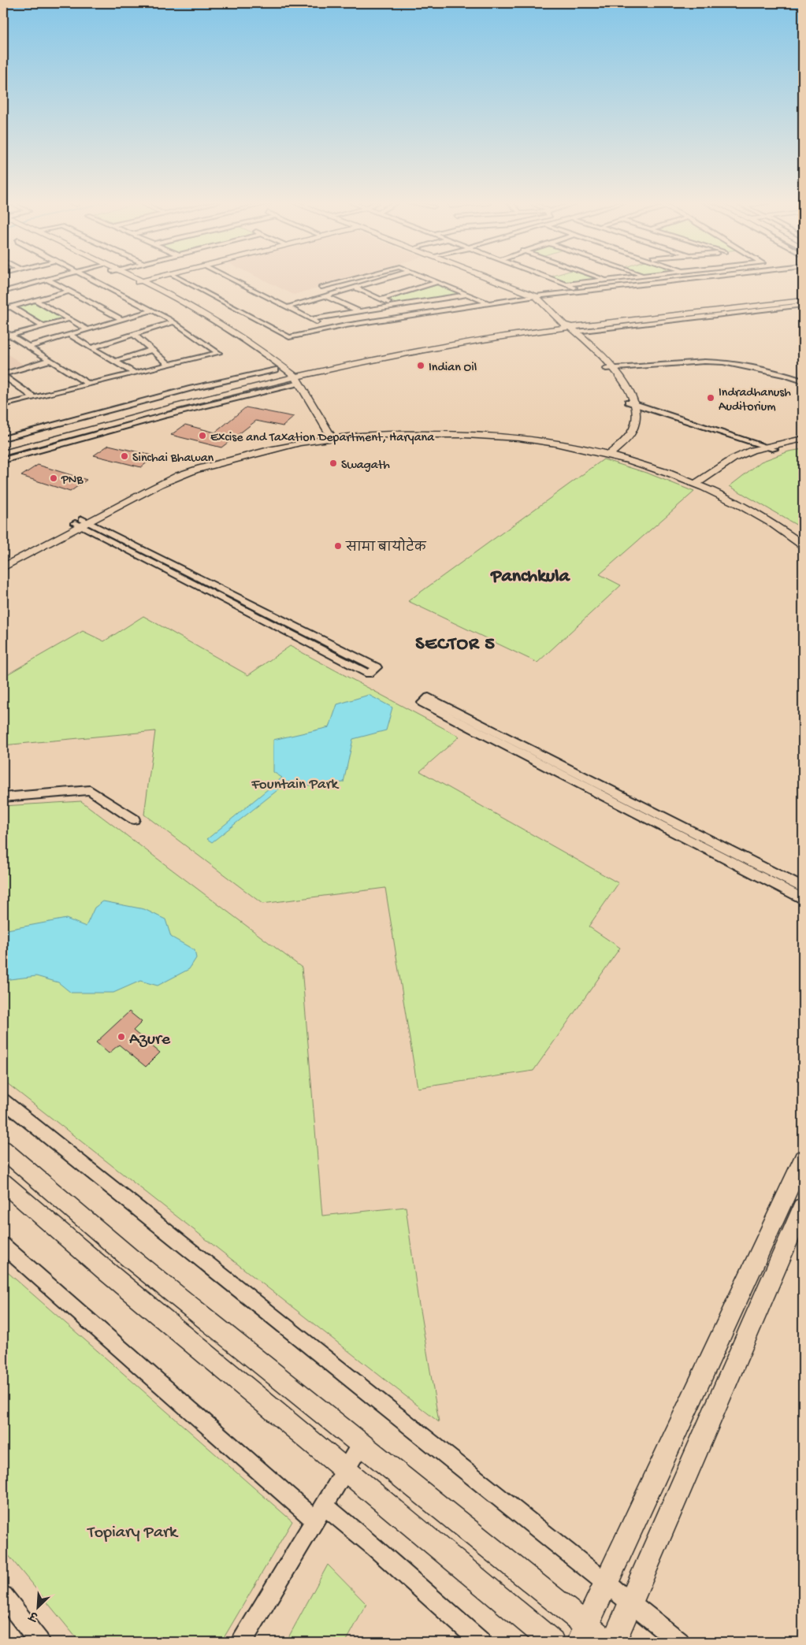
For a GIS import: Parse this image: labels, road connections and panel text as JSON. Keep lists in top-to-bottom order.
{
  "districts": ["Panchkula", "SECTOR 5"],
  "parks": ["Fountain Park", "Topiary Park"],
  "places": [
    "Indian Oil",
    "Indradhanush Auditorium",
    "Excise and Taxation Department, Haryana",
    "Sinchai Bhawan",
    "Swagath",
    "PNB",
    "सामा बायोटेक",
    "Azure"
  ],
  "north": "bottom left"
}
